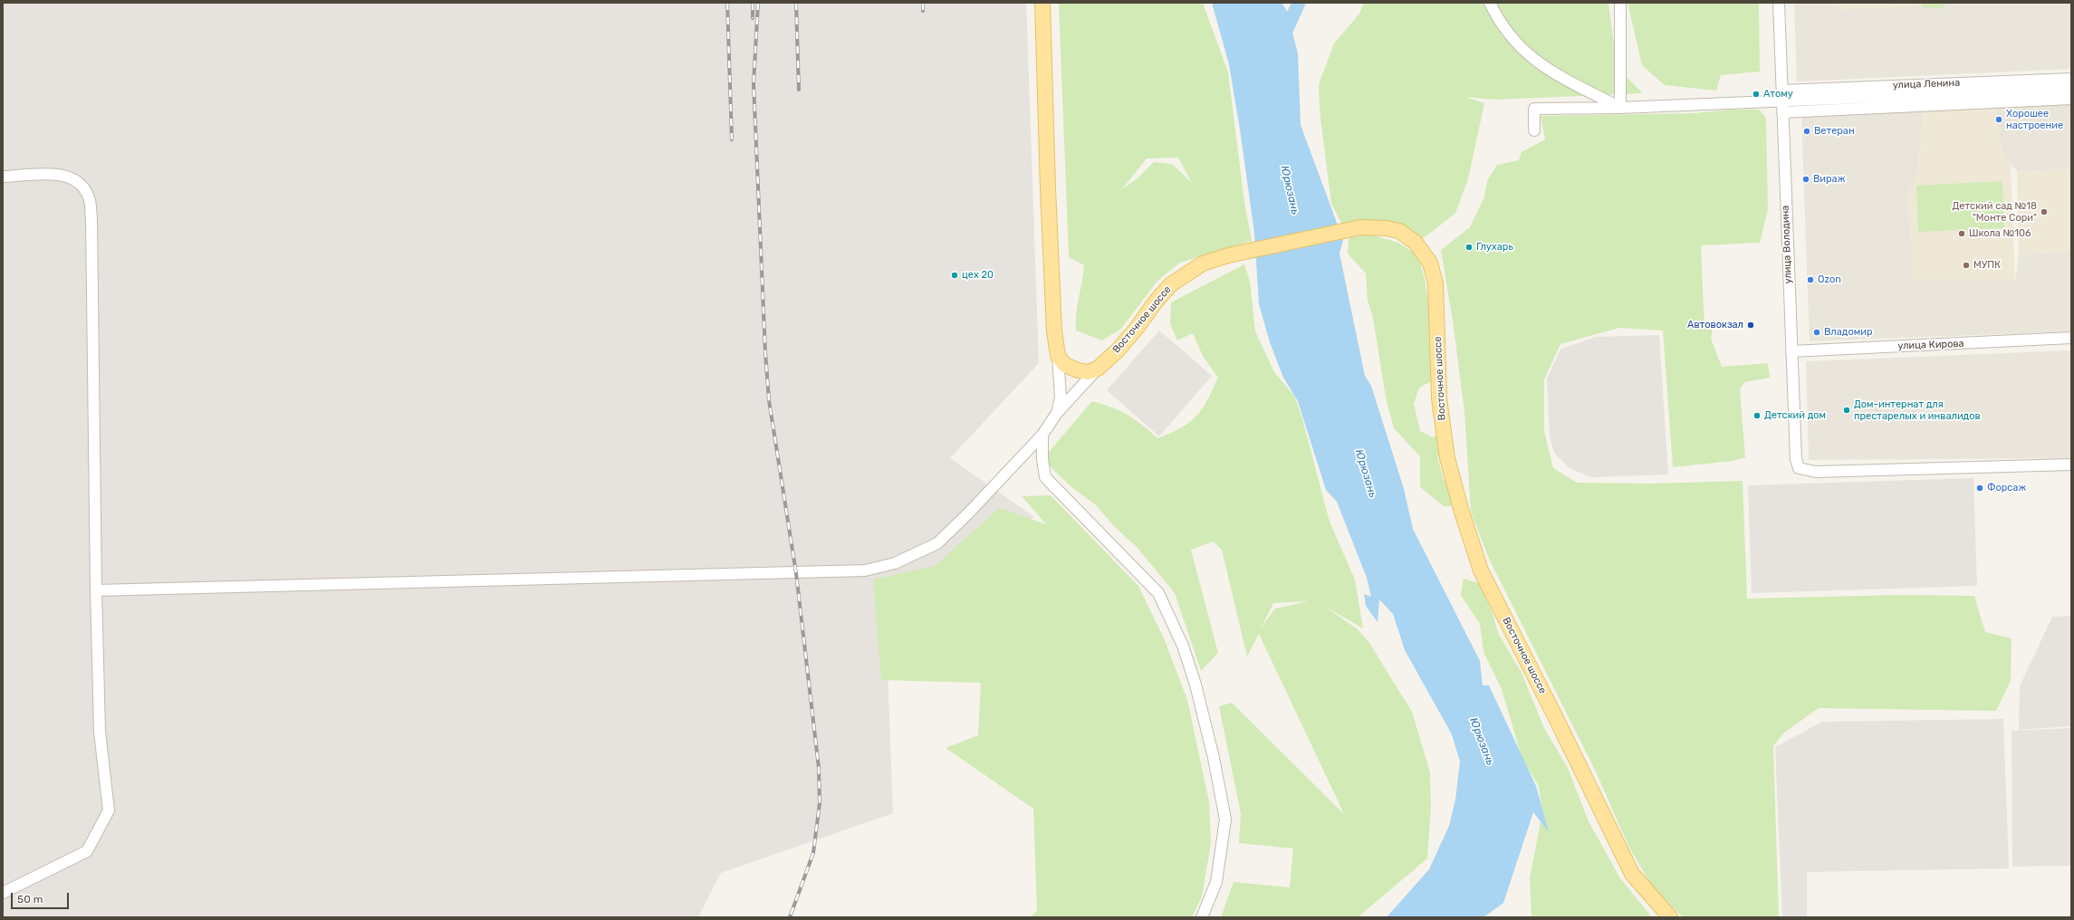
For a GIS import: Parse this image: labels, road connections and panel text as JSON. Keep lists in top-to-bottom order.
{
  "streets": {
    "main road": ["Восточное шоссе"],
    "street": ["улица Ленина", "улица Володина", "улица Кирова"]
  },
  "crossings": [
    ["улица Ленина", "улица Володина"],
    ["улица Володина", "улица Кирова"]
  ],
  "water": ["Юрюзань"],
  "places": [
    "Атому",
    "Хорошее настроение",
    "Ветеран",
    "Вираж",
    "Детский сад №18 \"Монте Сори\"",
    "Школа №106",
    "Глухарь",
    "МУПК",
    "цех 20",
    "Ozon",
    "Автовокзал",
    "Владомир",
    "Дом-интернат для престарелых и инвалидов",
    "Детский дом",
    "Форсаж"
  ],
  "scale_bar": "50 m"
}
